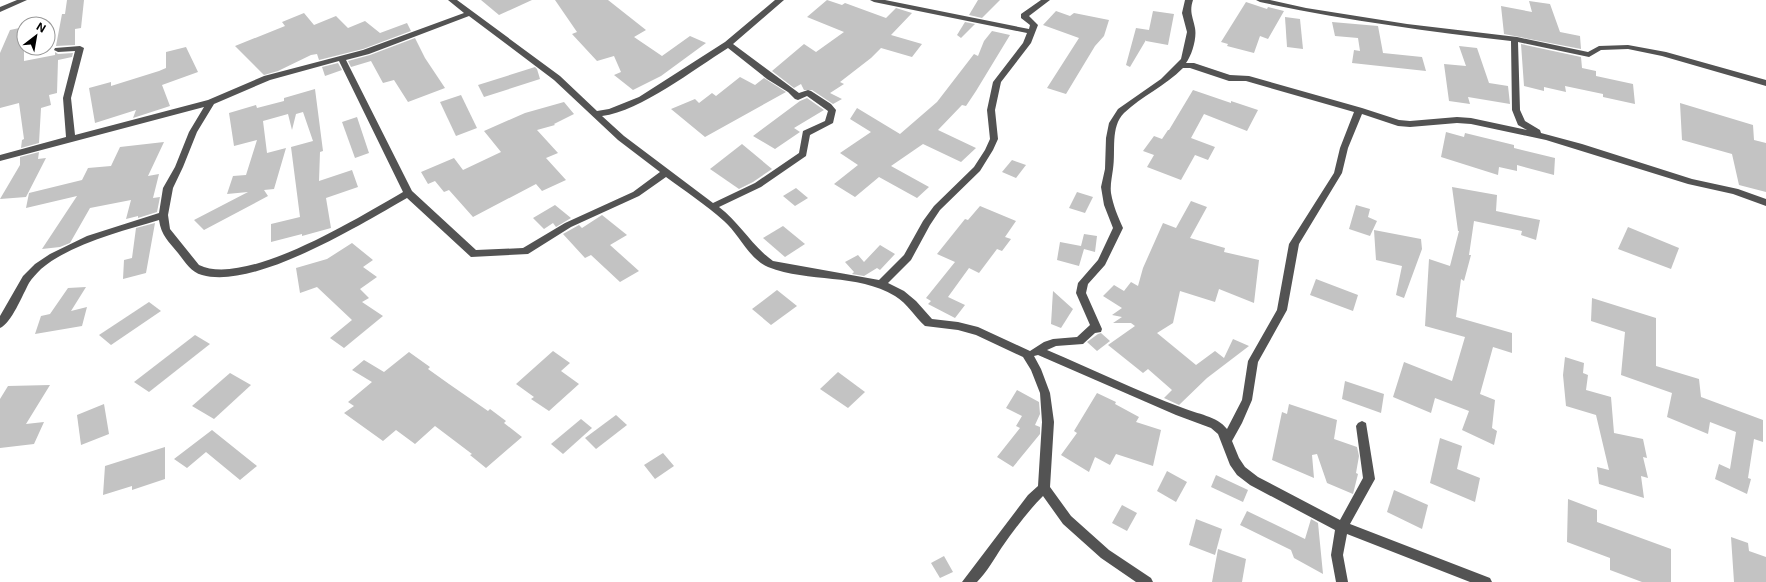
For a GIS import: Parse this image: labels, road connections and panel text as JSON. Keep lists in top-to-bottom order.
{
  "north": "top right"
}
